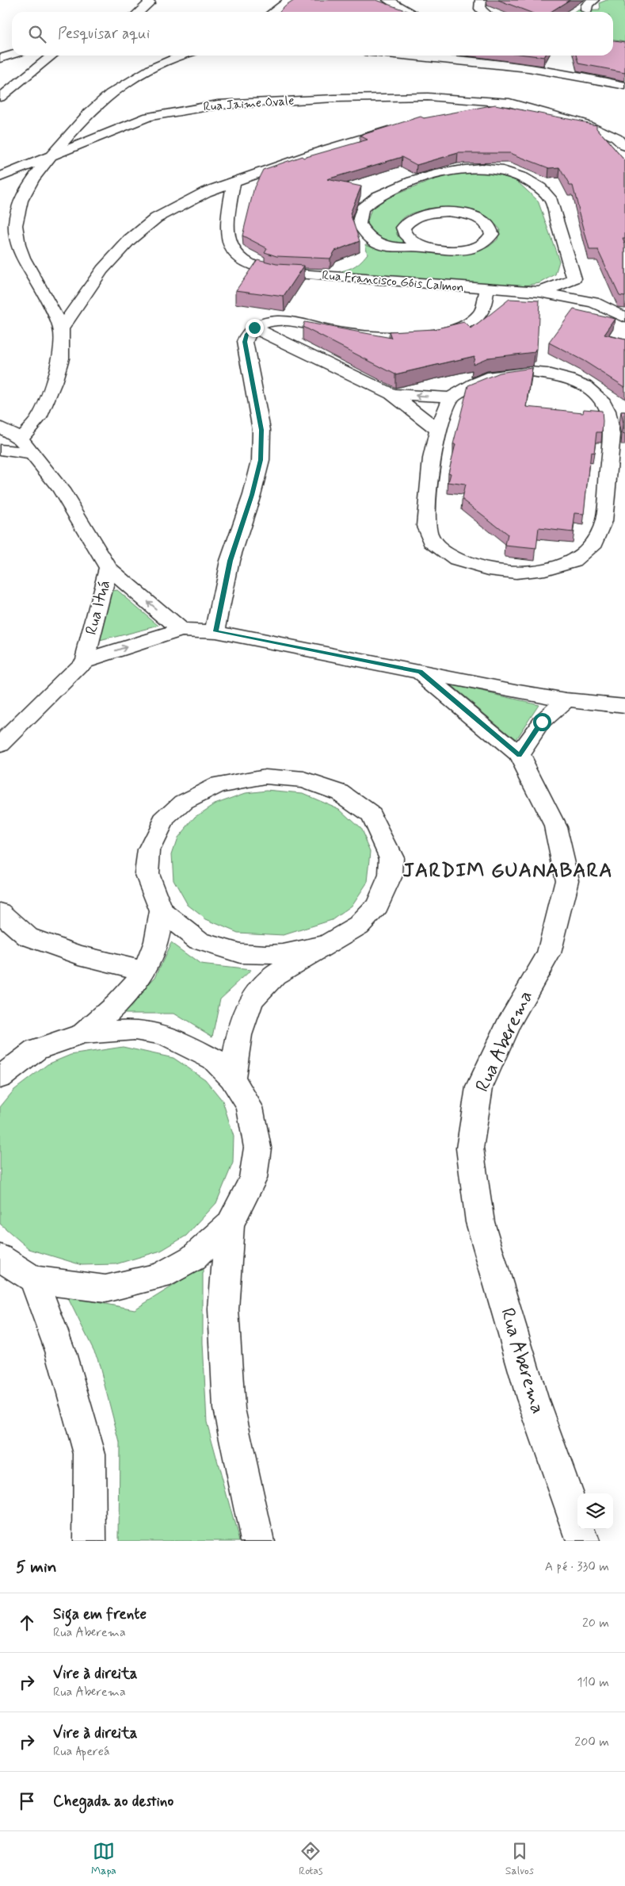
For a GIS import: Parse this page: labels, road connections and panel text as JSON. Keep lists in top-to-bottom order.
{
  "streets": {
    "street": [
      "Rua Jaime Ovale",
      "Rua Francisco Góis Calmon",
      "Rua Ituá",
      "Rua Aberema"
    ]
  },
  "crossings": [
    ["Rua Ituá", "Rua Aberema"]
  ],
  "districts": ["JARDIM GUANABARA"],
  "page": {
    "search": "Pesquisar aqui",
    "heading": ["5 min", "A pé · 330 m"],
    "list": [
      ["Siga em frente", "Rua Aberema", "20 m"],
      ["Vire à direita", "Rua Aberema", "110 m"],
      ["Vire à direita", "Rua Apereá", "200 m"],
      "Chegada ao destino"
    ],
    "nav": ["Mapa", "Rotas", "Salvos"]
  }
}
